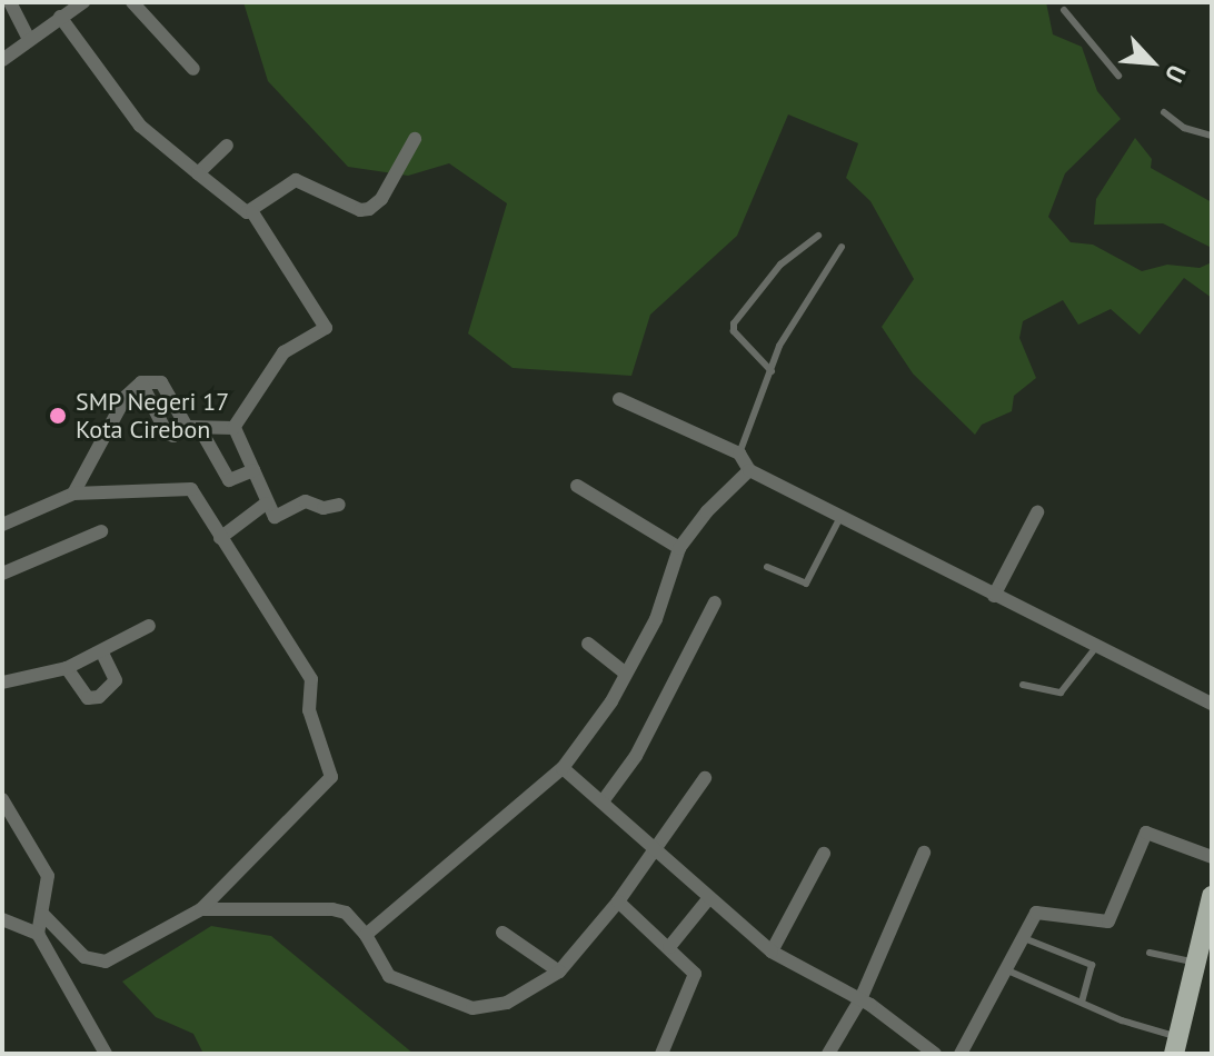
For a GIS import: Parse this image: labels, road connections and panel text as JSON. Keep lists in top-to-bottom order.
{
  "places": ["SMP Negeri 17 Kota Cirebon"],
  "north": "bottom right"
}
